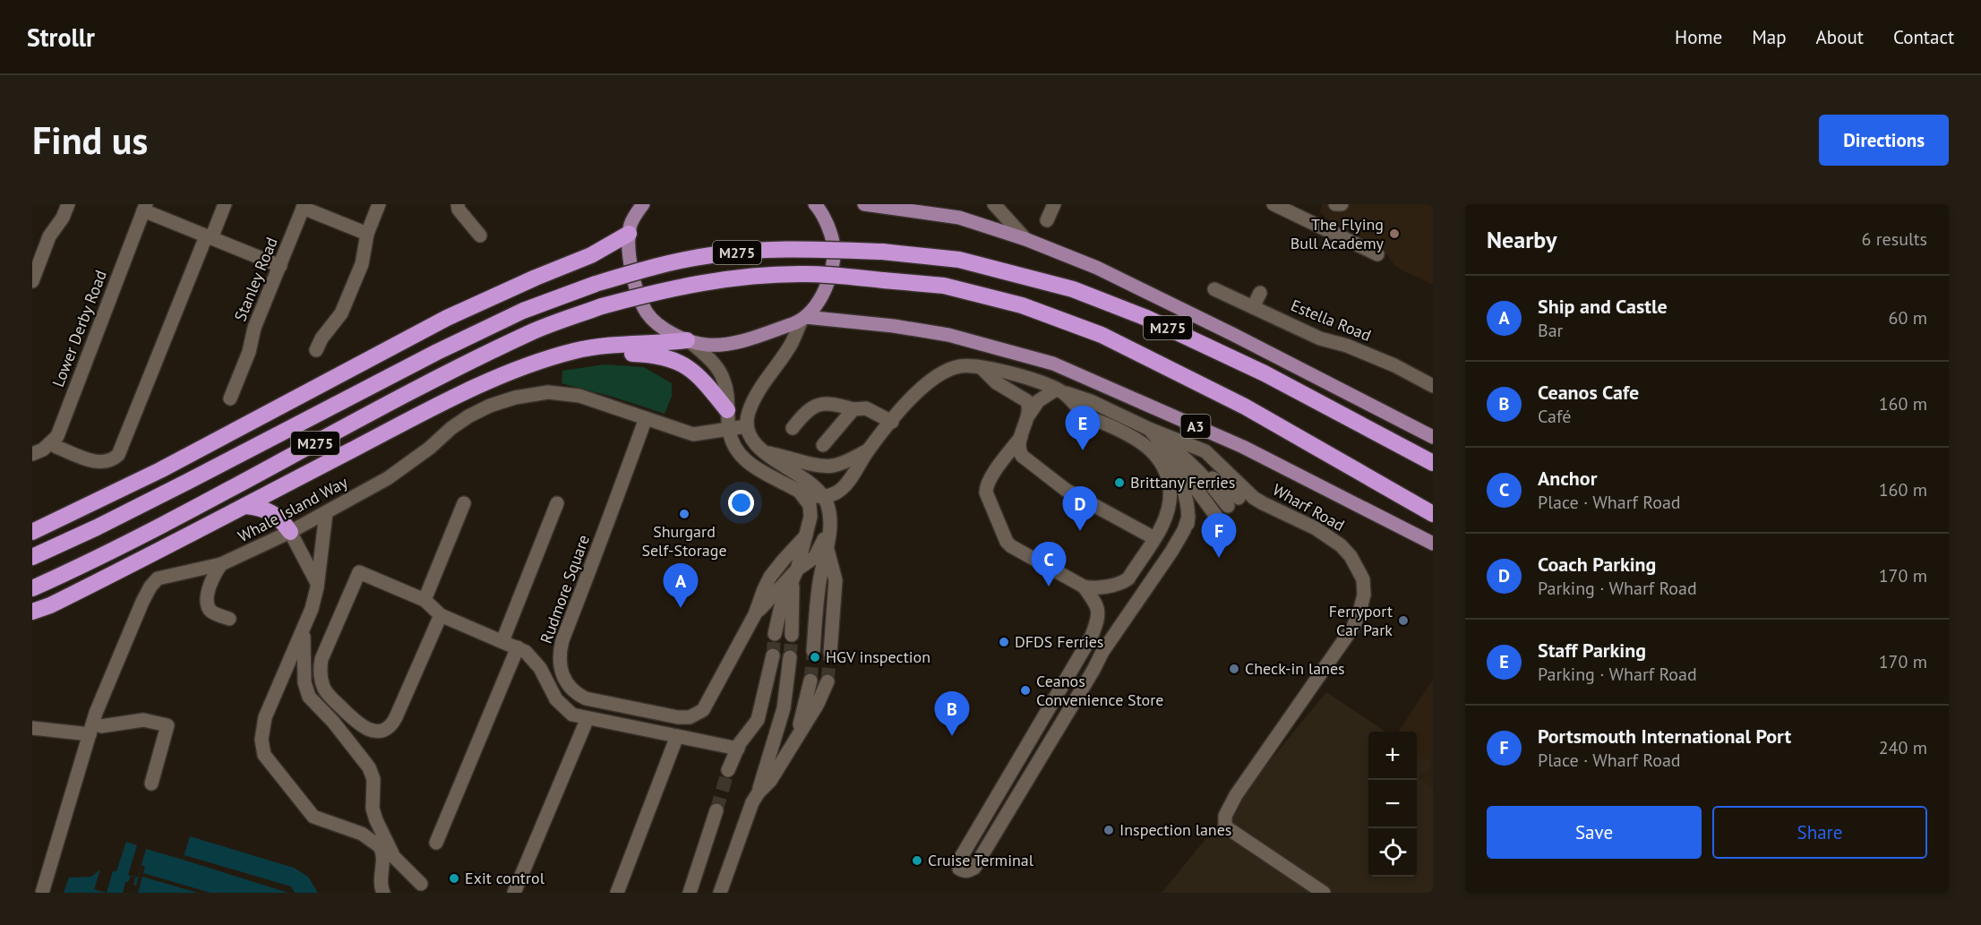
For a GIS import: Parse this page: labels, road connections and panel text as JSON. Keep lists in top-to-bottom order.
{
  "streets": {
    "highway": ["M275"],
    "main road": ["A3"],
    "street": [
      "Stanley Road",
      "Estella Road",
      "Lower Derby Road",
      "Wharf Road",
      "Whale Island Way",
      "Rudmore Square"
    ]
  },
  "crossings": [
    ["Whale Island Way", "Rudmore Square"]
  ],
  "places": [
    "The Flying Bull Academy",
    "Brittany Ferries",
    "Shurgard Self-Storage",
    "Ferryport Car Park",
    "DFDS Ferries",
    "HGV inspection",
    "Check-in lanes",
    "Ceanos Convenience Store",
    "Inspection lanes",
    "Cruise Terminal",
    "Exit control"
  ],
  "page": {
    "header": "Strollr",
    "nav": [
      "Home",
      "Map",
      "About",
      "Contact"
    ],
    "buttons": [
      "Directions",
      ["Save", "Share"]
    ],
    "title": "Find us",
    "heading": ["Nearby", "6 results"],
    "list": [
      {
        "mark": "A",
        "name": "Ship and Castle",
        "note": "Bar",
        "value": "60 m"
      },
      {
        "mark": "B",
        "name": "Ceanos Cafe",
        "note": "Café",
        "value": "160 m"
      },
      {
        "mark": "C",
        "name": "Anchor",
        "note": "Place · Wharf Road",
        "value": "160 m"
      },
      {
        "mark": "D",
        "name": "Coach Parking",
        "note": "Parking · Wharf Road",
        "value": "170 m"
      },
      {
        "mark": "E",
        "name": "Staff Parking",
        "note": "Parking · Wharf Road",
        "value": "170 m"
      },
      {
        "mark": "F",
        "name": "Portsmouth International Port",
        "note": "Place · Wharf Road",
        "value": "240 m"
      }
    ],
    "pins": [
      "E",
      "D",
      "F",
      "C",
      "A",
      "B"
    ],
    "map_buttons": ["+", "−"]
  }
}
